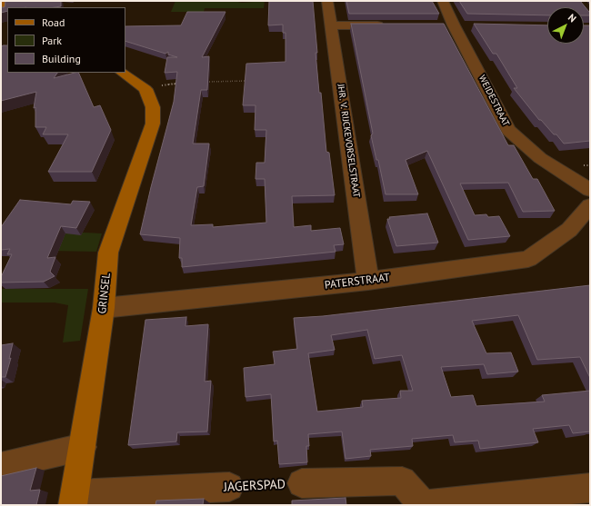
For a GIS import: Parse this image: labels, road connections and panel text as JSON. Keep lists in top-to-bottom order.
{
  "streets": {
    "street": [
      "WEIDESTRAAT",
      "JHR. V. RIJCKEVORSELSTRAAT",
      "PATERSTRAAT",
      "GRINSEL",
      "JAGERSPAD"
    ]
  },
  "crossings": [
    ["JHR. V. RIJCKEVORSELSTRAAT", "PATERSTRAAT"],
    ["PATERSTRAAT", "GRINSEL"],
    ["GRINSEL", "JAGERSPAD"]
  ],
  "legend": ["Road", "Park", "Building"],
  "north": "top right"
}
